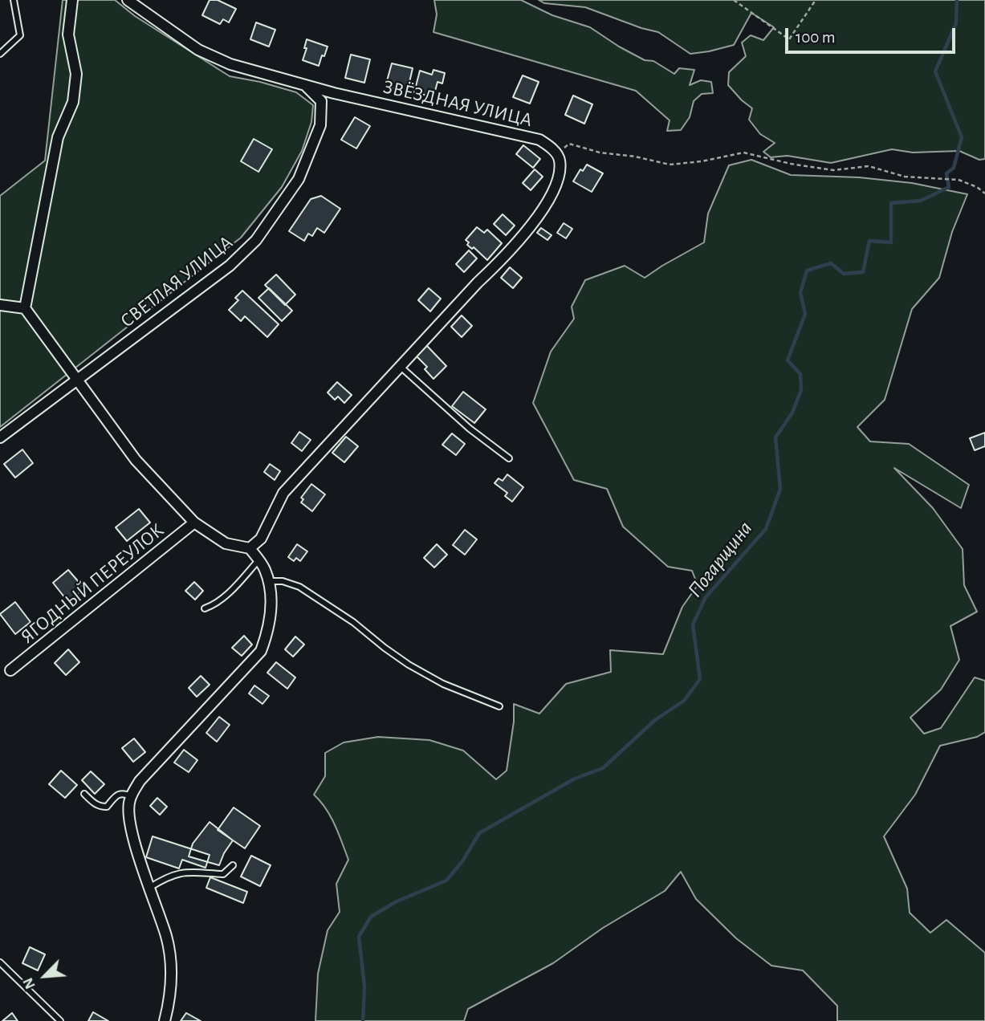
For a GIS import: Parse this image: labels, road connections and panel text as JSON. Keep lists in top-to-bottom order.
{
  "streets": {
    "street": ["ЗВЁЗДНАЯ УЛИЦА", "СВЕТЛАЯ УЛИЦА", "ЯГОДНЫЙ ПЕРЕУЛОК"]
  },
  "crossings": [
    ["ЗВЁЗДНАЯ УЛИЦА", "СВЕТЛАЯ УЛИЦА"]
  ],
  "water": ["Погарщина"],
  "scale_bar": "100 m",
  "north": "bottom left"
}
